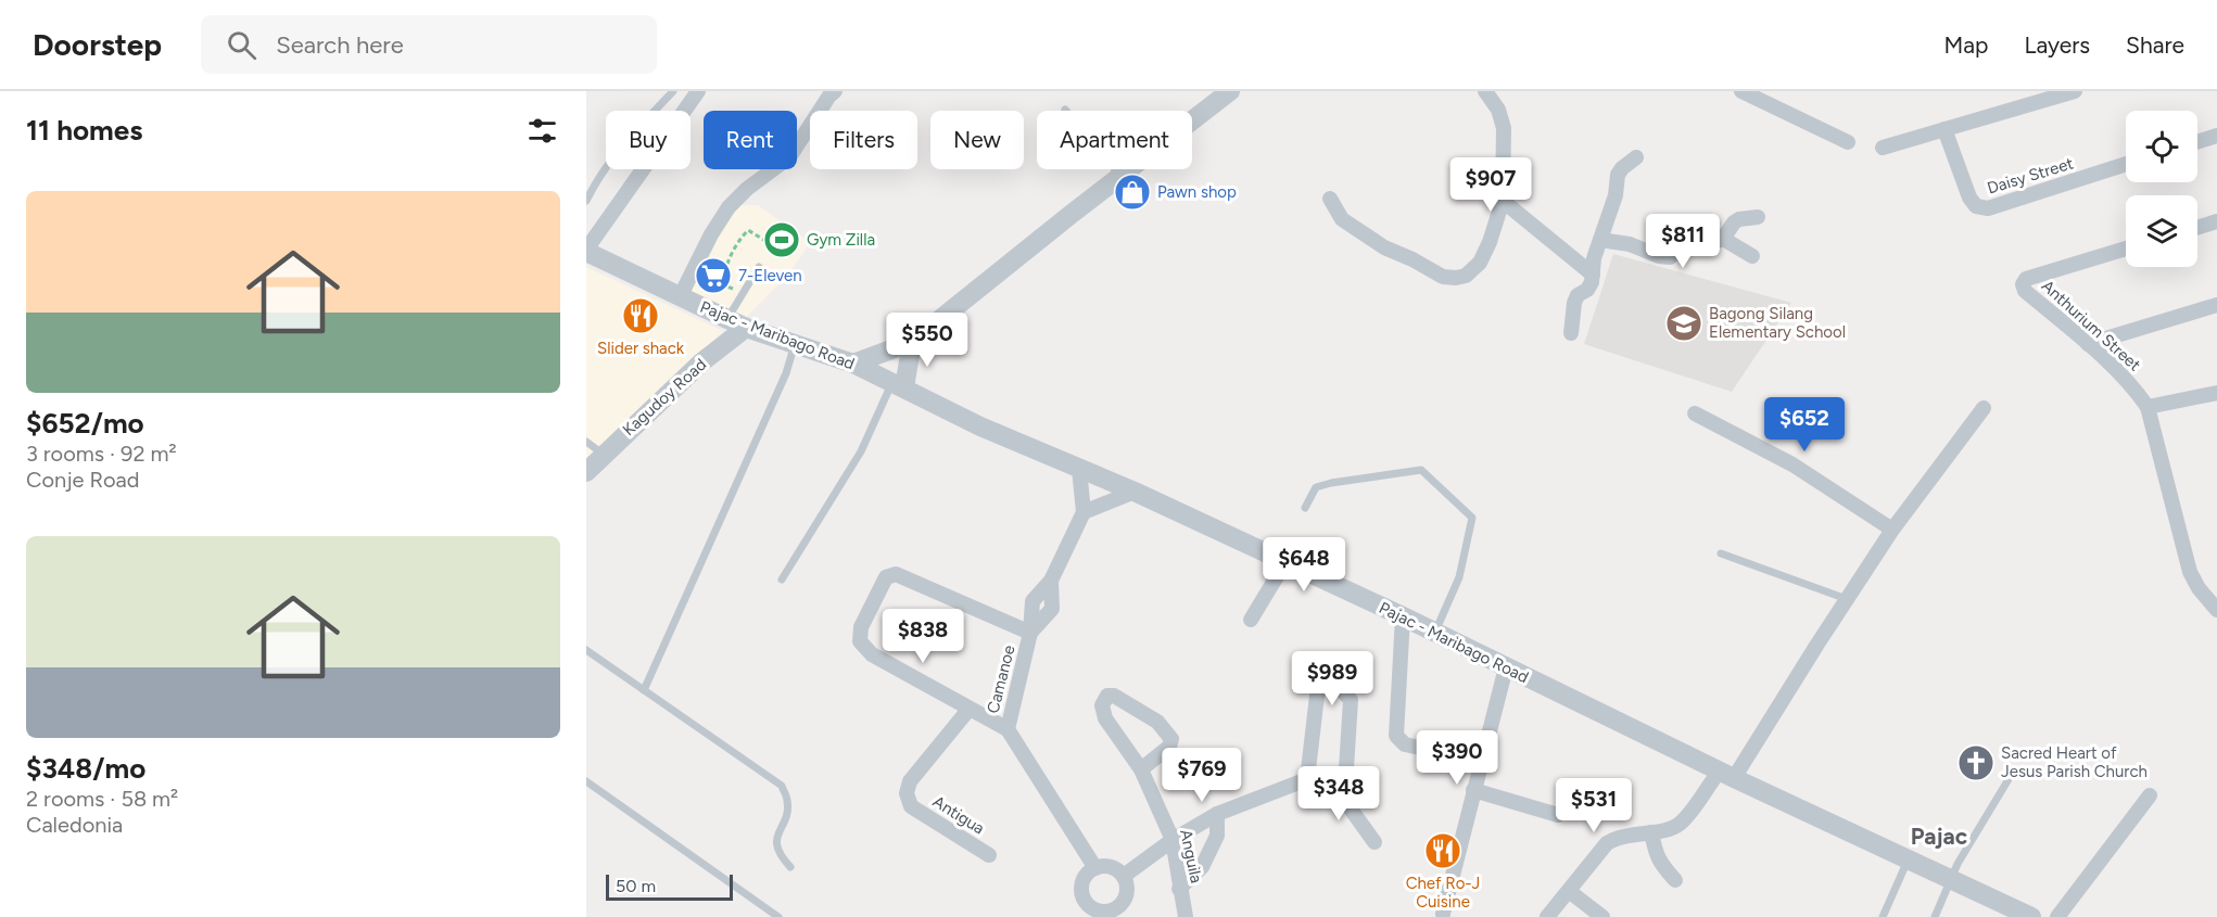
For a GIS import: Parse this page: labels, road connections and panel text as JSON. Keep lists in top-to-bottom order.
{
  "streets": {
    "street": [
      "Daisy Street",
      "Anthurium Street",
      "Pajac - Maribago Road",
      "Kagudoy Road",
      "Camanoe",
      "Antigua",
      "Anguila"
    ]
  },
  "crossings": [
    ["Pajac - Maribago Road", "Kagudoy Road"],
    ["Camanoe", "Antigua"]
  ],
  "districts": ["Pajac"],
  "places": {
    "shop": ["Pawn shop"],
    "sports": ["Gym Zilla"],
    "supermarket": ["7-Eleven"],
    "restaurant": ["Slider shack", "Chef Ro-J Cuisine"],
    "school or university": ["Bagong Silang Elementary School"],
    "church": ["Sacred Heart of Jesus Parish Church"]
  },
  "scale_bar": "50 m",
  "page": {
    "header": "Doorstep",
    "search": "Search here",
    "nav": ["Map", "Layers", "Share"],
    "heading": "11 homes",
    "chip": [
      "Buy",
      "Rent",
      "Filters",
      "New",
      "Apartment"
    ],
    "price": [
      "$907",
      "$811",
      "$550",
      "$652",
      "$648",
      "$838",
      "$989",
      "$390",
      "$769",
      "$348",
      "$531"
    ],
    "list": [
      {
        "name": "$652/mo",
        "note": "3 rooms · 92 m² · Conje Road"
      },
      {
        "name": "$348/mo",
        "note": "2 rooms · 58 m² · Caledonia"
      }
    ],
    "scale": "50 m"
  }
}
